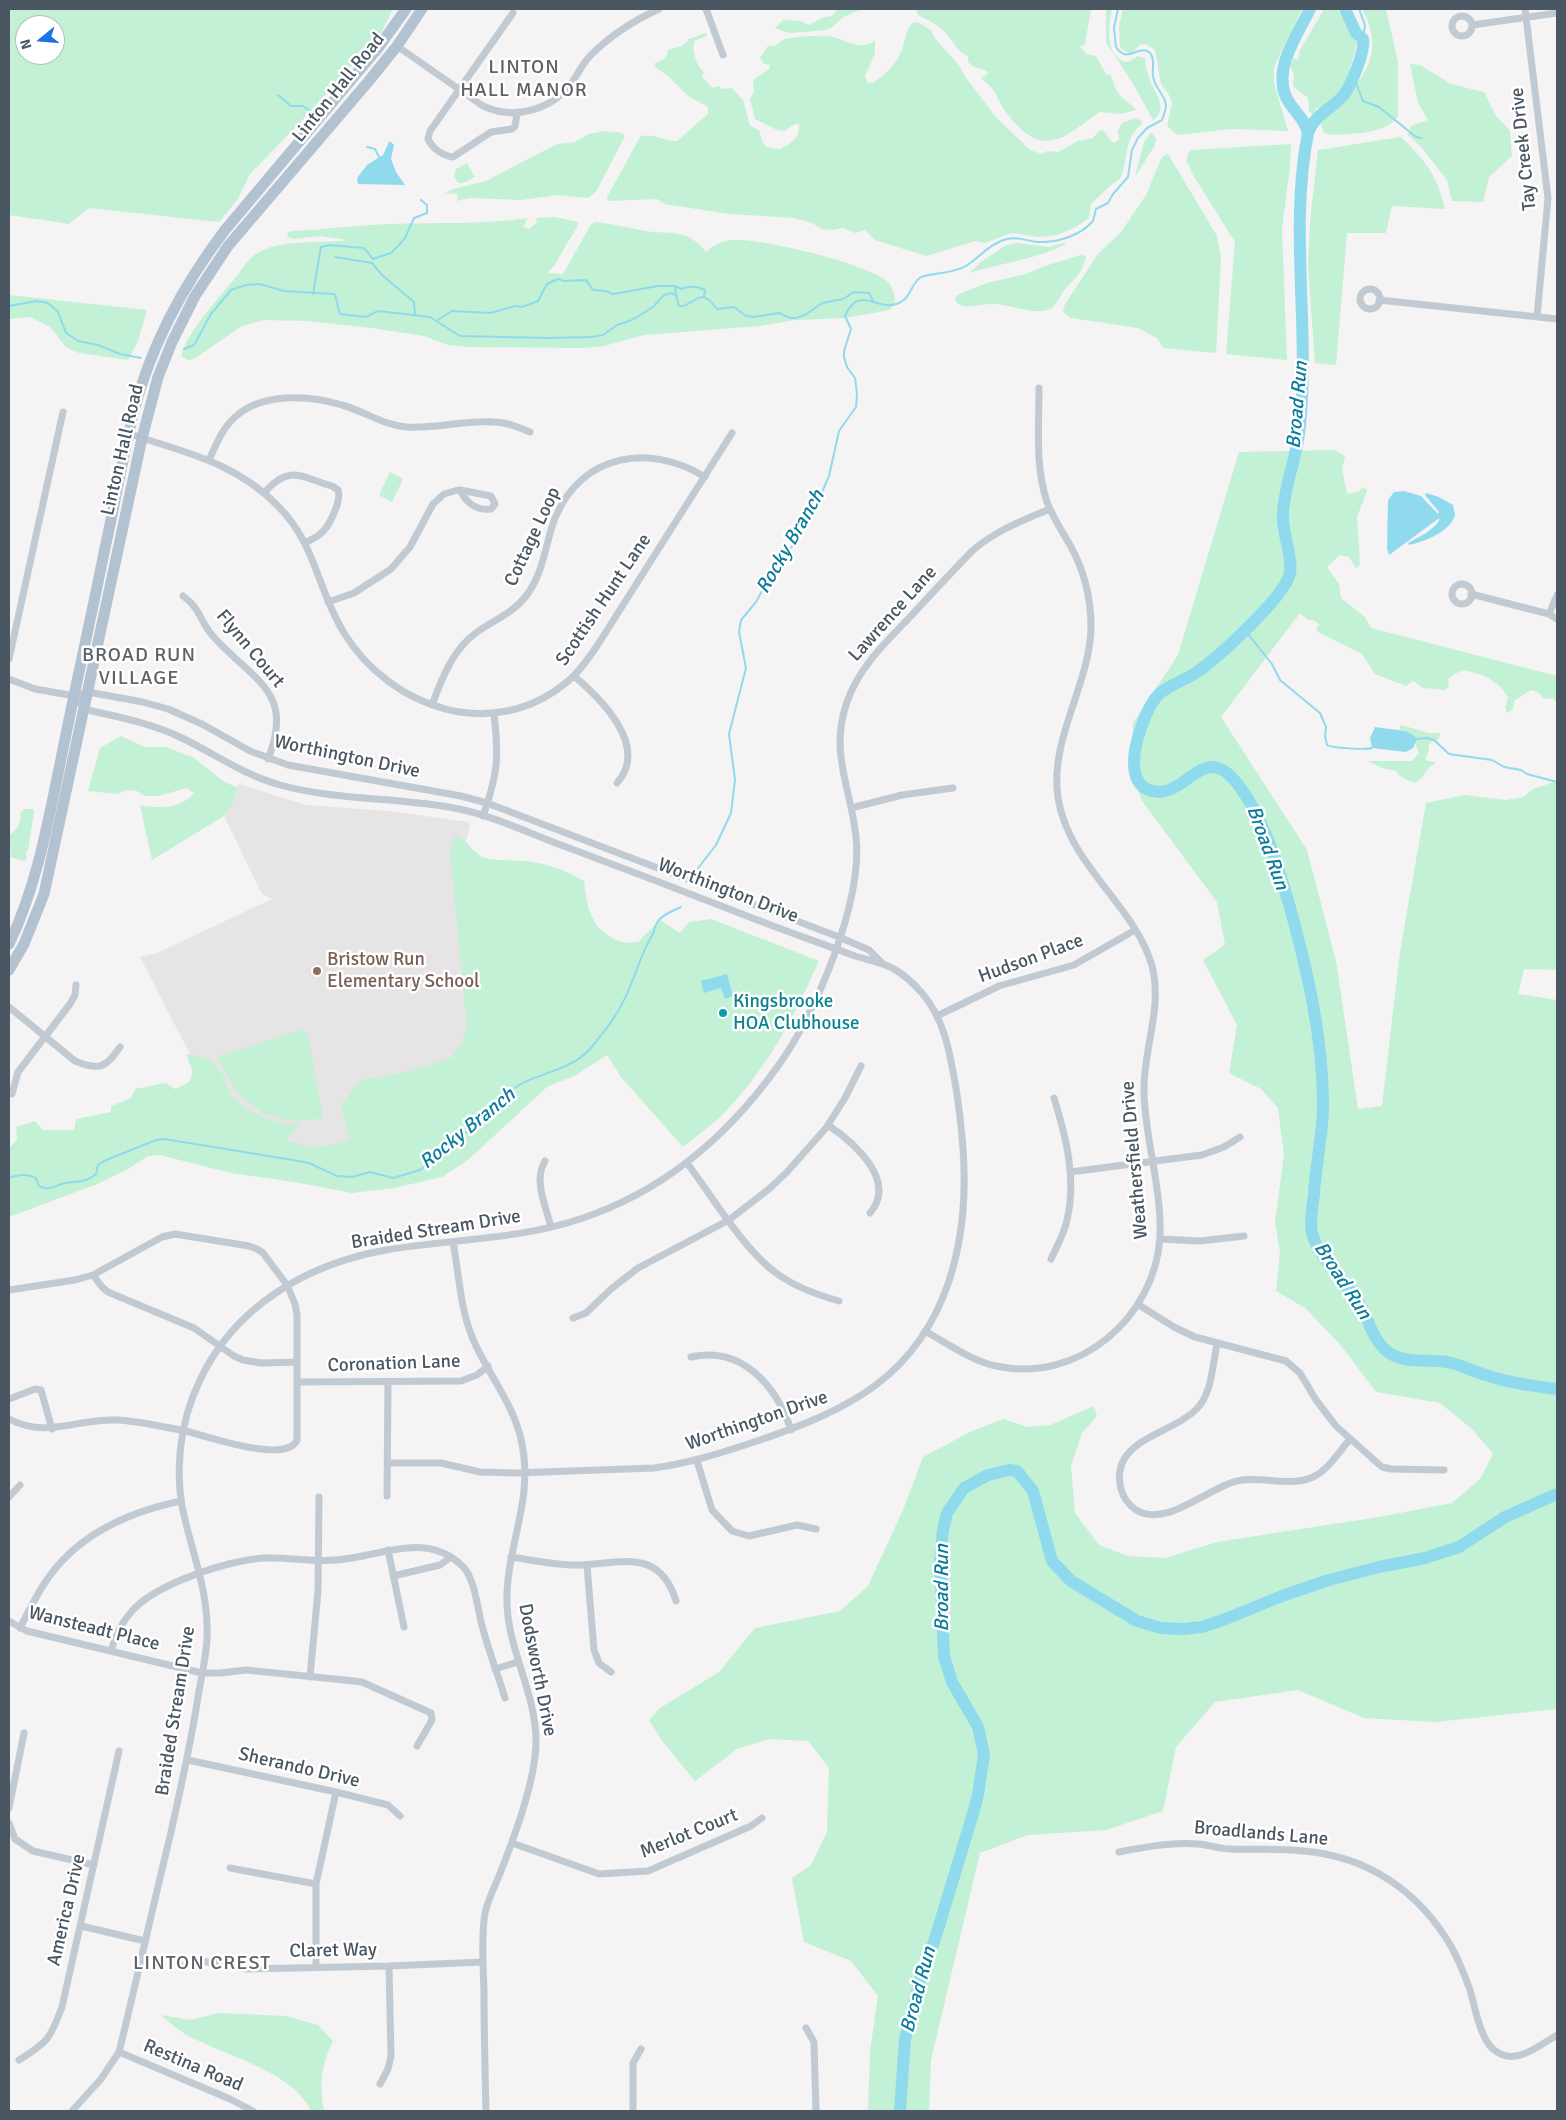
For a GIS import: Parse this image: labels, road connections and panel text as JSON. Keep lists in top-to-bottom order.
{
  "streets": {
    "main road": ["Linton Hall Road"],
    "street": [
      "Tay Creek Drive",
      "Cottage Loop",
      "Scottish Hunt Lane",
      "Lawrence Lane",
      "Flynn Court",
      "Worthington Drive",
      "Hudson Place",
      "Weathersfield Drive",
      "Braided Stream Drive",
      "Coronation Lane",
      "Wansteadt Place",
      "Dodsworth Drive",
      "Sherando Drive",
      "Merlot Court",
      "Broadlands Lane",
      "America Drive",
      "Claret Way",
      "Restina Road"
    ]
  },
  "crossings": [
    ["Linton Hall Road", "Scottish Hunt Lane"],
    ["Linton Hall Road", "Worthington Drive"],
    ["Cottage Loop", "Scottish Hunt Lane"],
    ["Lawrence Lane", "Worthington Drive"],
    ["Lawrence Lane", "Weathersfield Drive"],
    ["Lawrence Lane", "Braided Stream Drive"],
    ["Flynn Court", "Worthington Drive"],
    ["Worthington Drive", "Hudson Place"],
    ["Worthington Drive", "Weathersfield Drive"],
    ["Worthington Drive", "Braided Stream Drive"],
    ["Worthington Drive", "Dodsworth Drive"],
    ["Hudson Place", "Weathersfield Drive"],
    ["Braided Stream Drive", "Wansteadt Place"],
    ["Braided Stream Drive", "Dodsworth Drive"],
    ["Braided Stream Drive", "Sherando Drive"],
    ["Braided Stream Drive", "Restina Road"],
    ["Coronation Lane", "Dodsworth Drive"],
    ["Dodsworth Drive", "Merlot Court"],
    ["Dodsworth Drive", "Claret Way"]
  ],
  "districts": ["LINTON HALL MANOR", "BROAD RUN VILLAGE", "LINTON CREST"],
  "water": ["Broad Run", "Rocky Branch"],
  "places": ["Bristow Run Elementary School", "Kingsbrooke HOA Clubhouse"],
  "north": "left"
}
